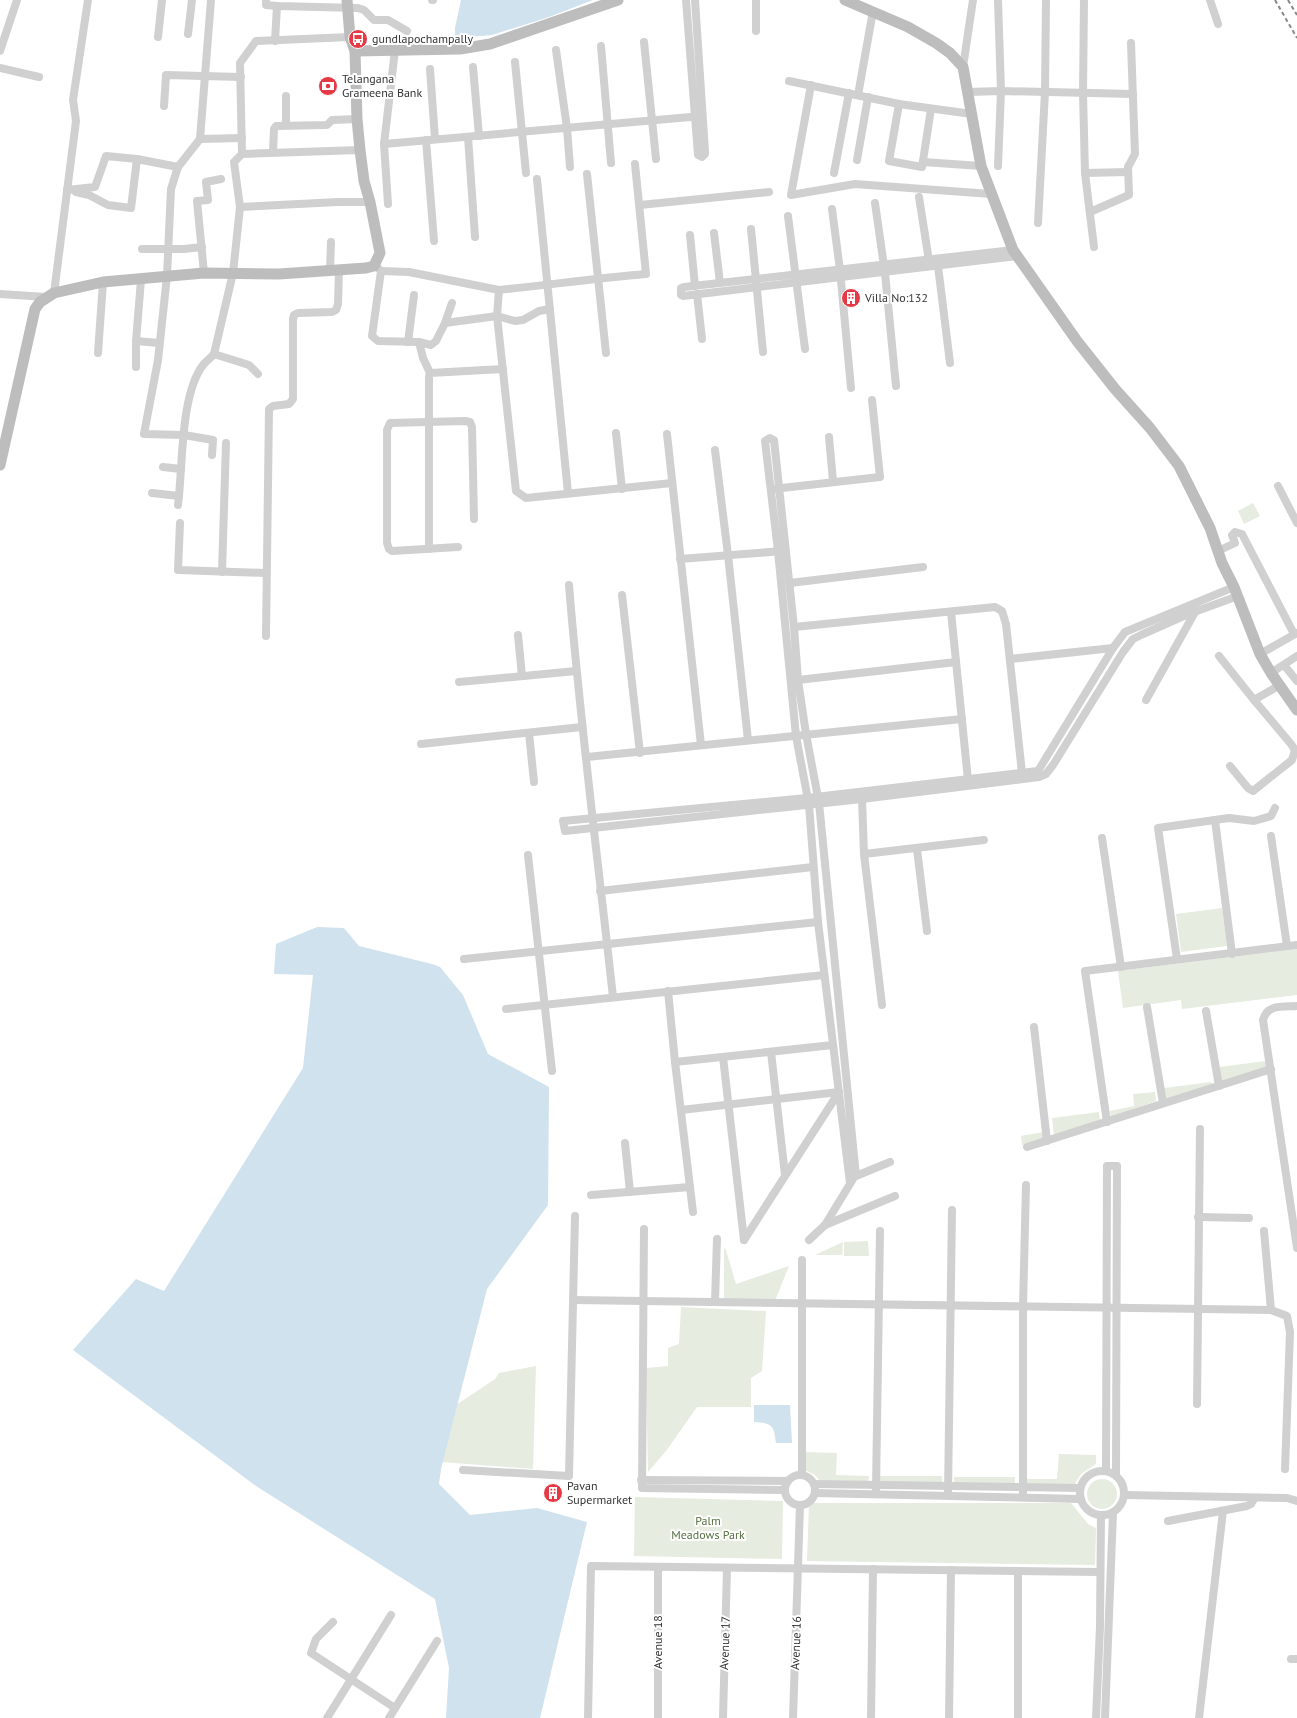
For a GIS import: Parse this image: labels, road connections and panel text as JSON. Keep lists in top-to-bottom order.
{
  "streets": {
    "street": ["Avenue 18", "Avenue 17", "Avenue 16"]
  },
  "parks": ["Palm Meadows Park"],
  "places": {
    "bus stop": ["gundlapochampally"],
    "bank": ["Telangana Grameena Bank"],
    "building": ["Villa No:132", "Pavan Supermarket"]
  }
}
